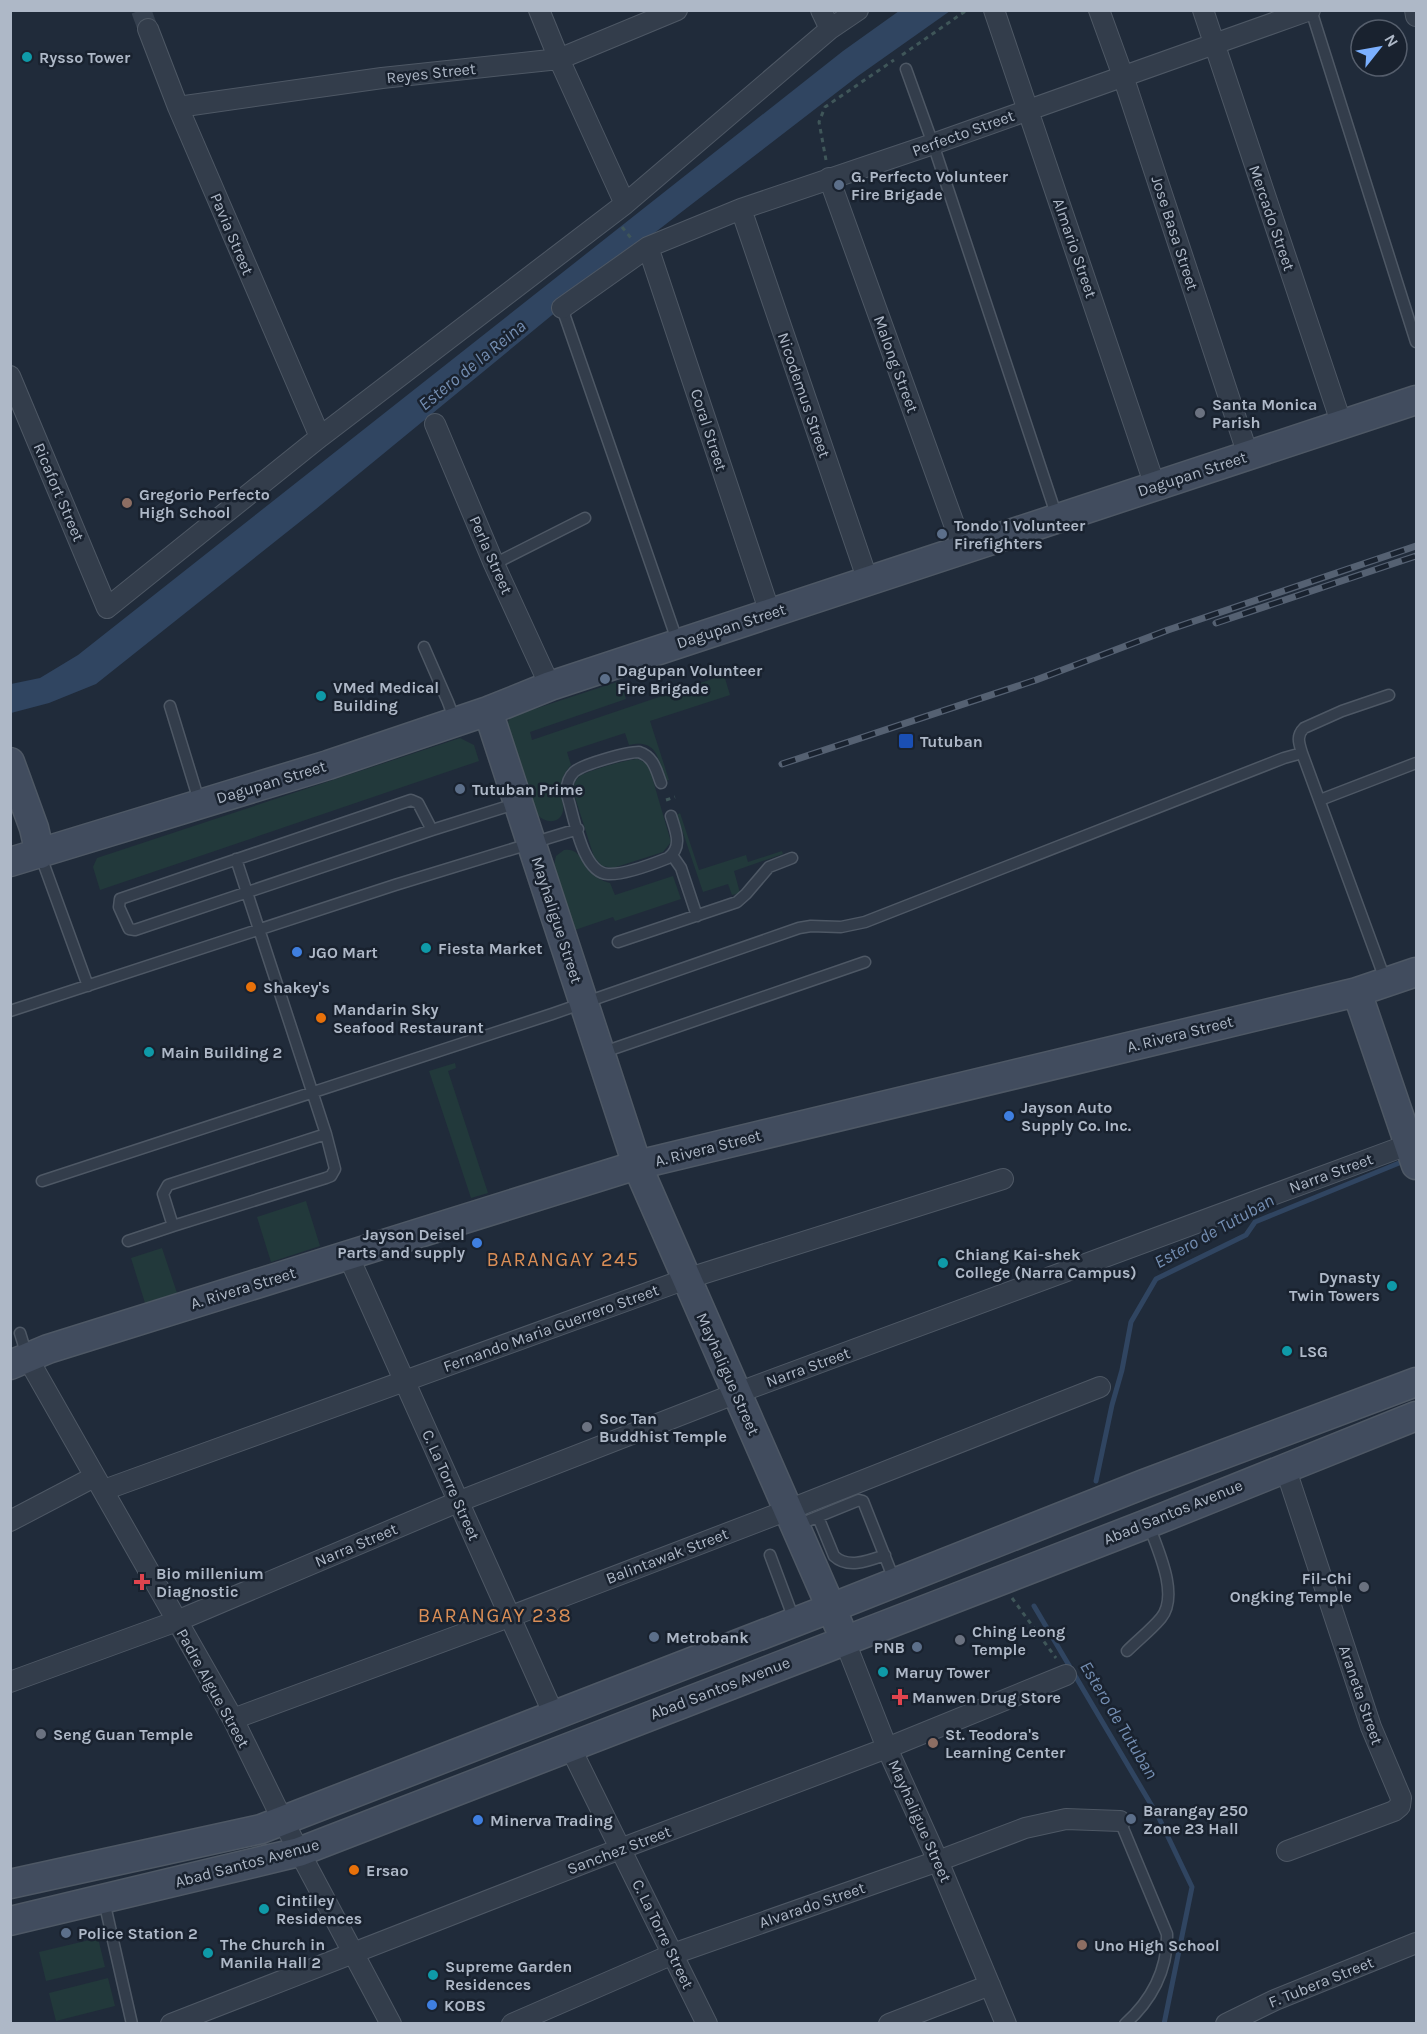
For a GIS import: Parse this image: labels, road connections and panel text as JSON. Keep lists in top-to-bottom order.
{
  "streets": {
    "street": [
      "Reyes Street",
      "Perfecto Street",
      "Mercado Street",
      "Jose Basa Street",
      "Pavia Street",
      "Almario Street",
      "Malong Street",
      "Nicodemus Street",
      "Coral Street",
      "Dagupan Street",
      "Ricafort Street",
      "Perla Street",
      "Mayhaligue Street",
      "A. Rivera Street",
      "Narra Street",
      "Fernando Maria Guerrero Street",
      "C. La Torre Street",
      "Abad Santos Avenue",
      "Balintawak Street",
      "Padre Algue Street",
      "Araneta Street",
      "Sanchez Street",
      "Alvarado Street",
      "F. Tubera Street"
    ]
  },
  "crossings": [
    ["Reyes Street", "Pavia Street"],
    ["Perfecto Street", "Mercado Street"],
    ["Perfecto Street", "Jose Basa Street"],
    ["Perfecto Street", "Almario Street"],
    ["Perfecto Street", "Malong Street"],
    ["Perfecto Street", "Nicodemus Street"],
    ["Perfecto Street", "Coral Street"],
    ["Mercado Street", "Dagupan Street"],
    ["Jose Basa Street", "Dagupan Street"],
    ["Pavia Street", "Ricafort Street"],
    ["Almario Street", "Dagupan Street"],
    ["Malong Street", "Dagupan Street"],
    ["Nicodemus Street", "Dagupan Street"],
    ["Coral Street", "Dagupan Street"],
    ["Dagupan Street", "Perla Street"],
    ["Dagupan Street", "Mayhaligue Street"],
    ["Mayhaligue Street", "A. Rivera Street"],
    ["Mayhaligue Street", "Narra Street"],
    ["Mayhaligue Street", "Fernando Maria Guerrero Street"],
    ["Mayhaligue Street", "Abad Santos Avenue"],
    ["Mayhaligue Street", "Balintawak Street"],
    ["Mayhaligue Street", "Sanchez Street"],
    ["Mayhaligue Street", "Alvarado Street"],
    ["A. Rivera Street", "C. La Torre Street"],
    ["A. Rivera Street", "Padre Algue Street"],
    ["Narra Street", "C. La Torre Street"],
    ["Narra Street", "Padre Algue Street"],
    ["Fernando Maria Guerrero Street", "C. La Torre Street"],
    ["Fernando Maria Guerrero Street", "Padre Algue Street"],
    ["C. La Torre Street", "Abad Santos Avenue"],
    ["C. La Torre Street", "Balintawak Street"],
    ["C. La Torre Street", "Sanchez Street"],
    ["C. La Torre Street", "Alvarado Street"],
    ["Abad Santos Avenue", "Padre Algue Street"],
    ["Abad Santos Avenue", "Araneta Street"],
    ["Balintawak Street", "Padre Algue Street"],
    ["Padre Algue Street", "Sanchez Street"]
  ],
  "districts": ["BARANGAY 245", "BARANGAY 238"],
  "water": ["Estero de la Reina", "Estero de Tutuban"],
  "places": {
    "other": [
      "Rysso Tower",
      "G. Perfecto Volunteer Fire Brigade",
      "Santa Monica Parish",
      "Gregorio Perfecto High School",
      "Tondo 1 Volunteer Firefighters",
      "Dagupan Volunteer Fire Brigade",
      "VMed Medical Building",
      "Tutuban Prime",
      "Fiesta Market",
      "JGO Mart",
      "Shakey's",
      "Mandarin Sky Seafood Restaurant",
      "Main Building 2",
      "Jayson Auto Supply Co. Inc.",
      "Jayson Deisel Parts and supply",
      "Chiang Kai-shek College (Narra Campus)",
      "Dynasty Twin Towers",
      "LSG",
      "Soc Tan Buddhist Temple",
      "Fil-Chi Ongking Temple",
      "Metrobank",
      "Ching Leong Temple",
      "PNB",
      "Maruy Tower",
      "Seng Guan Temple",
      "St. Teodora's Learning Center",
      "Barangay 250 Zone 23 Hall",
      "Minerva Trading",
      "Ersao",
      "Cintiley Residences",
      "Police Station 2",
      "Uno High School",
      "The Church in Manila Hall 2",
      "Supreme Garden Residences",
      "KOBS"
    ],
    "transit": ["Tutuban"],
    "health": ["Bio millenium Diagnostic", "Manwen Drug Store"]
  },
  "north": "top right"
}
